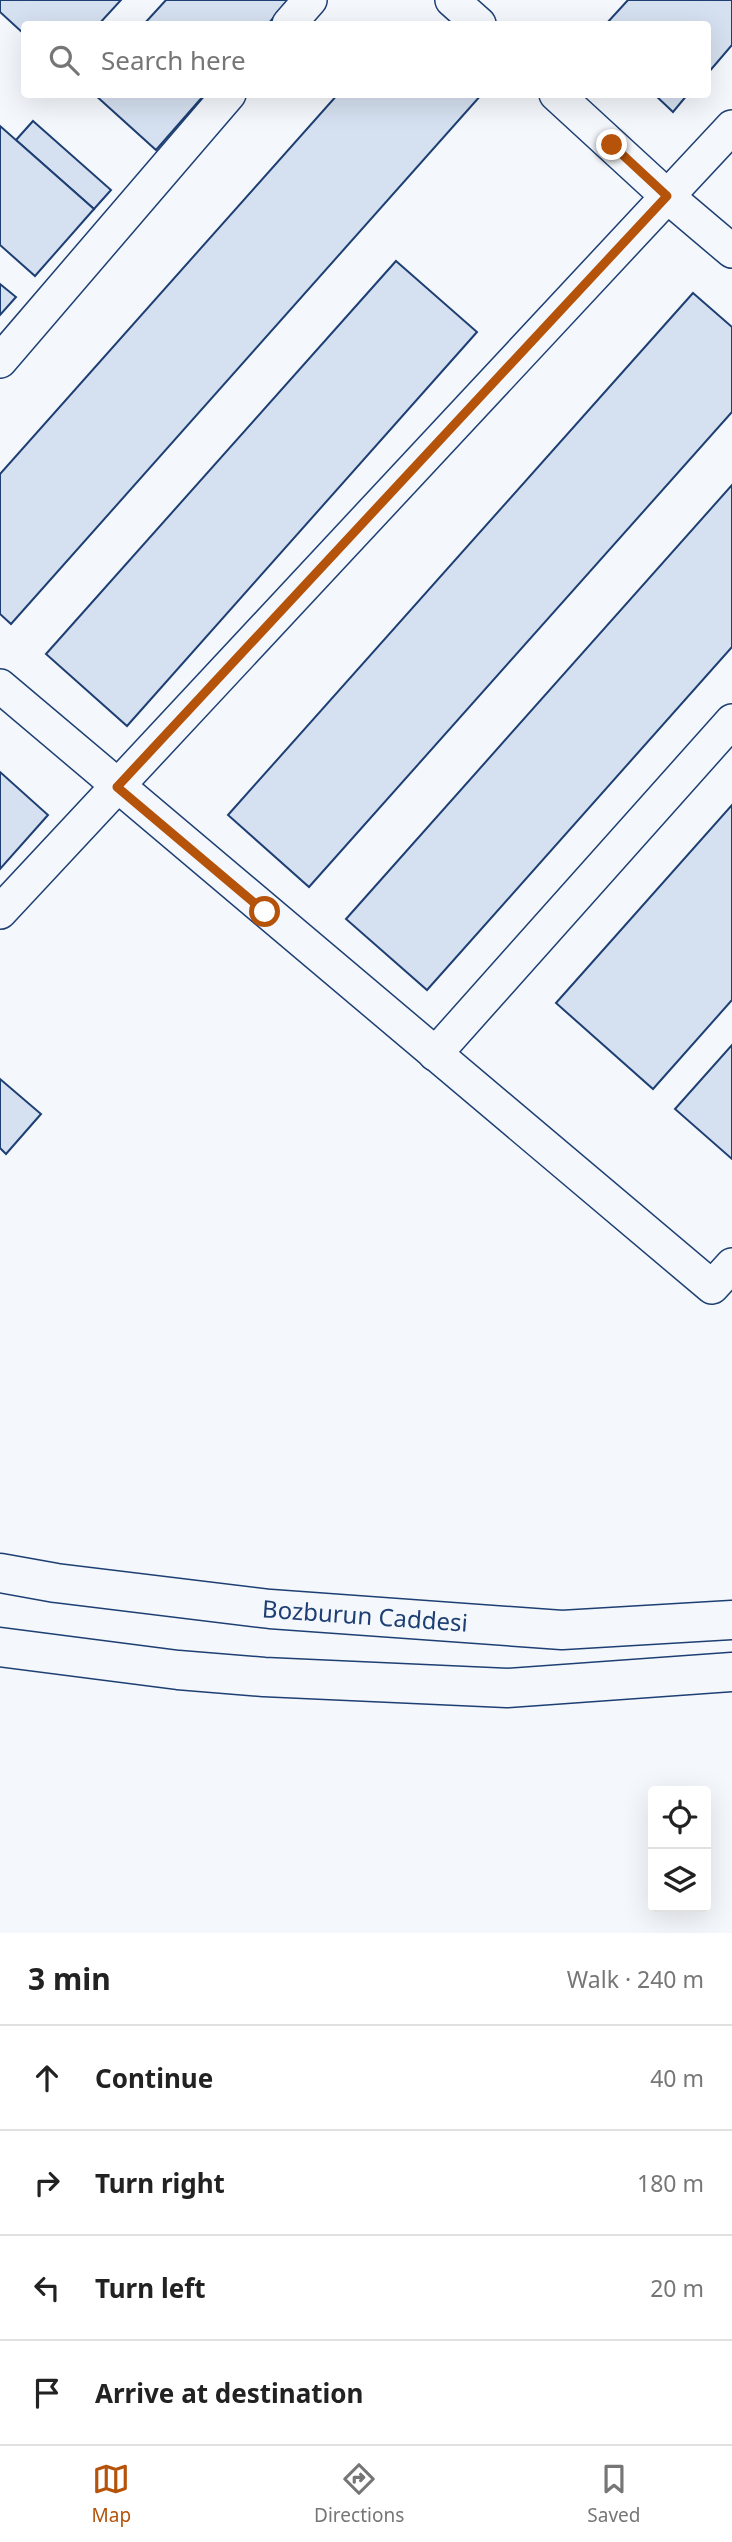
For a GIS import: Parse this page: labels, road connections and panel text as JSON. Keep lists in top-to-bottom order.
{
  "streets": {
    "main road": ["Bozburun Caddesi"]
  },
  "page": {
    "search": "Search here",
    "heading": ["3 min", "Walk · 240 m"],
    "list": [
      ["Continue", "40 m"],
      ["Turn right", "180 m"],
      ["Turn left", "20 m"],
      "Arrive at destination"
    ],
    "nav": ["Map", "Directions", "Saved"]
  }
}
